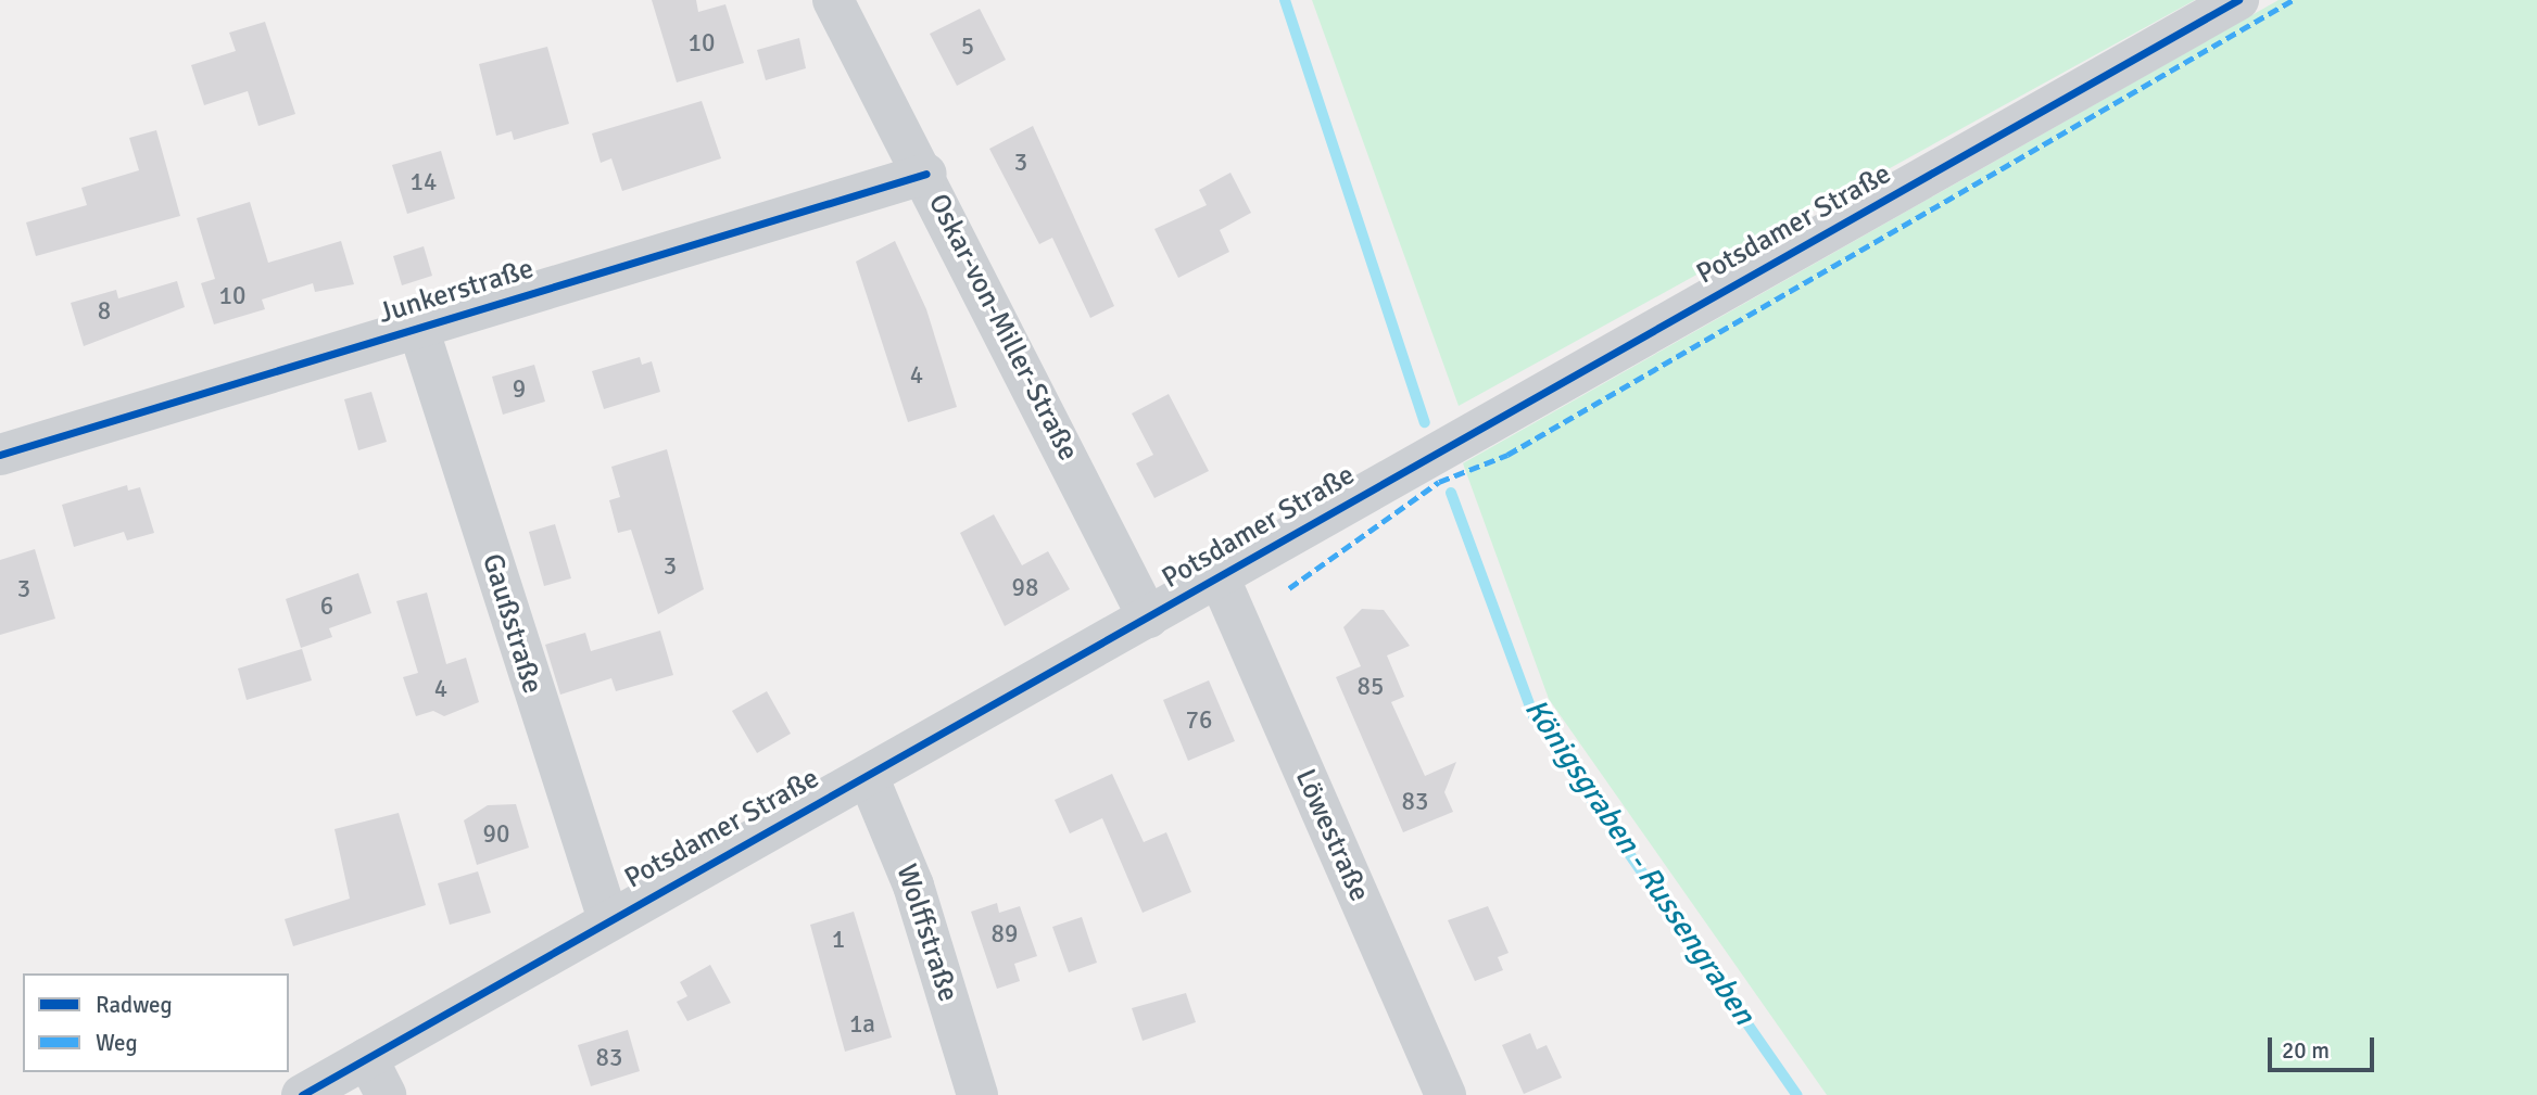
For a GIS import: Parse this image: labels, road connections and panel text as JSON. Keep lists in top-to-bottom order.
{
  "streets": {
    "street": [
      "Potsdamer Straße",
      "Junkerstraße",
      "Oskar-von-Miller-Straße",
      "Gaußstraße",
      "Löwestraße",
      "Wolffstraße"
    ]
  },
  "crossings": [
    ["Potsdamer Straße", "Oskar-von-Miller-Straße"],
    ["Potsdamer Straße", "Gaußstraße"],
    ["Potsdamer Straße", "Löwestraße"],
    ["Potsdamer Straße", "Wolffstraße"],
    ["Junkerstraße", "Oskar-von-Miller-Straße"],
    ["Junkerstraße", "Gaußstraße"]
  ],
  "water": ["Königsgraben - Russengraben"],
  "house_numbers": [
    "10",
    "5",
    "3",
    "14",
    "10",
    "8",
    "4",
    "9",
    "3",
    "98",
    "3",
    "6",
    "85",
    "4",
    "76",
    "83",
    "90",
    "89",
    "1",
    "1a",
    "83"
  ],
  "legend": ["Radweg", "Weg"],
  "scale_bar": "20 m"
}
